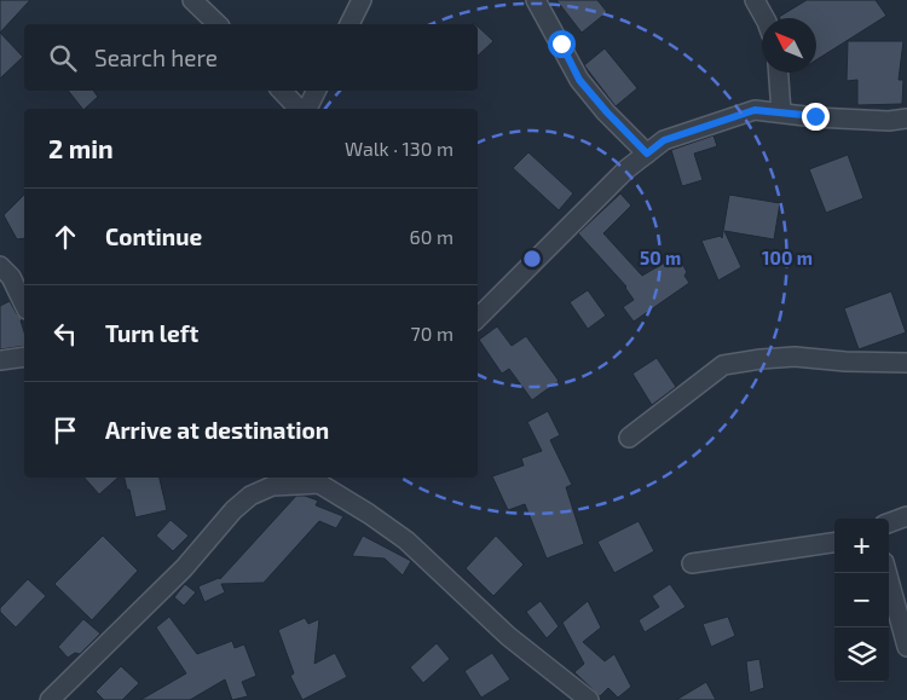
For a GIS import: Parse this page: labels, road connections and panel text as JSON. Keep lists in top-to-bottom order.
{
  "north": "top left",
  "page": {
    "search": "Search here",
    "heading": ["2 min", "Walk · 130 m"],
    "list": [
      ["Continue", "60 m"],
      ["Turn left", "70 m"],
      "Arrive at destination"
    ],
    "map_buttons": ["+", "−"]
  },
  "rings": ["50 m", "100 m"]
}
